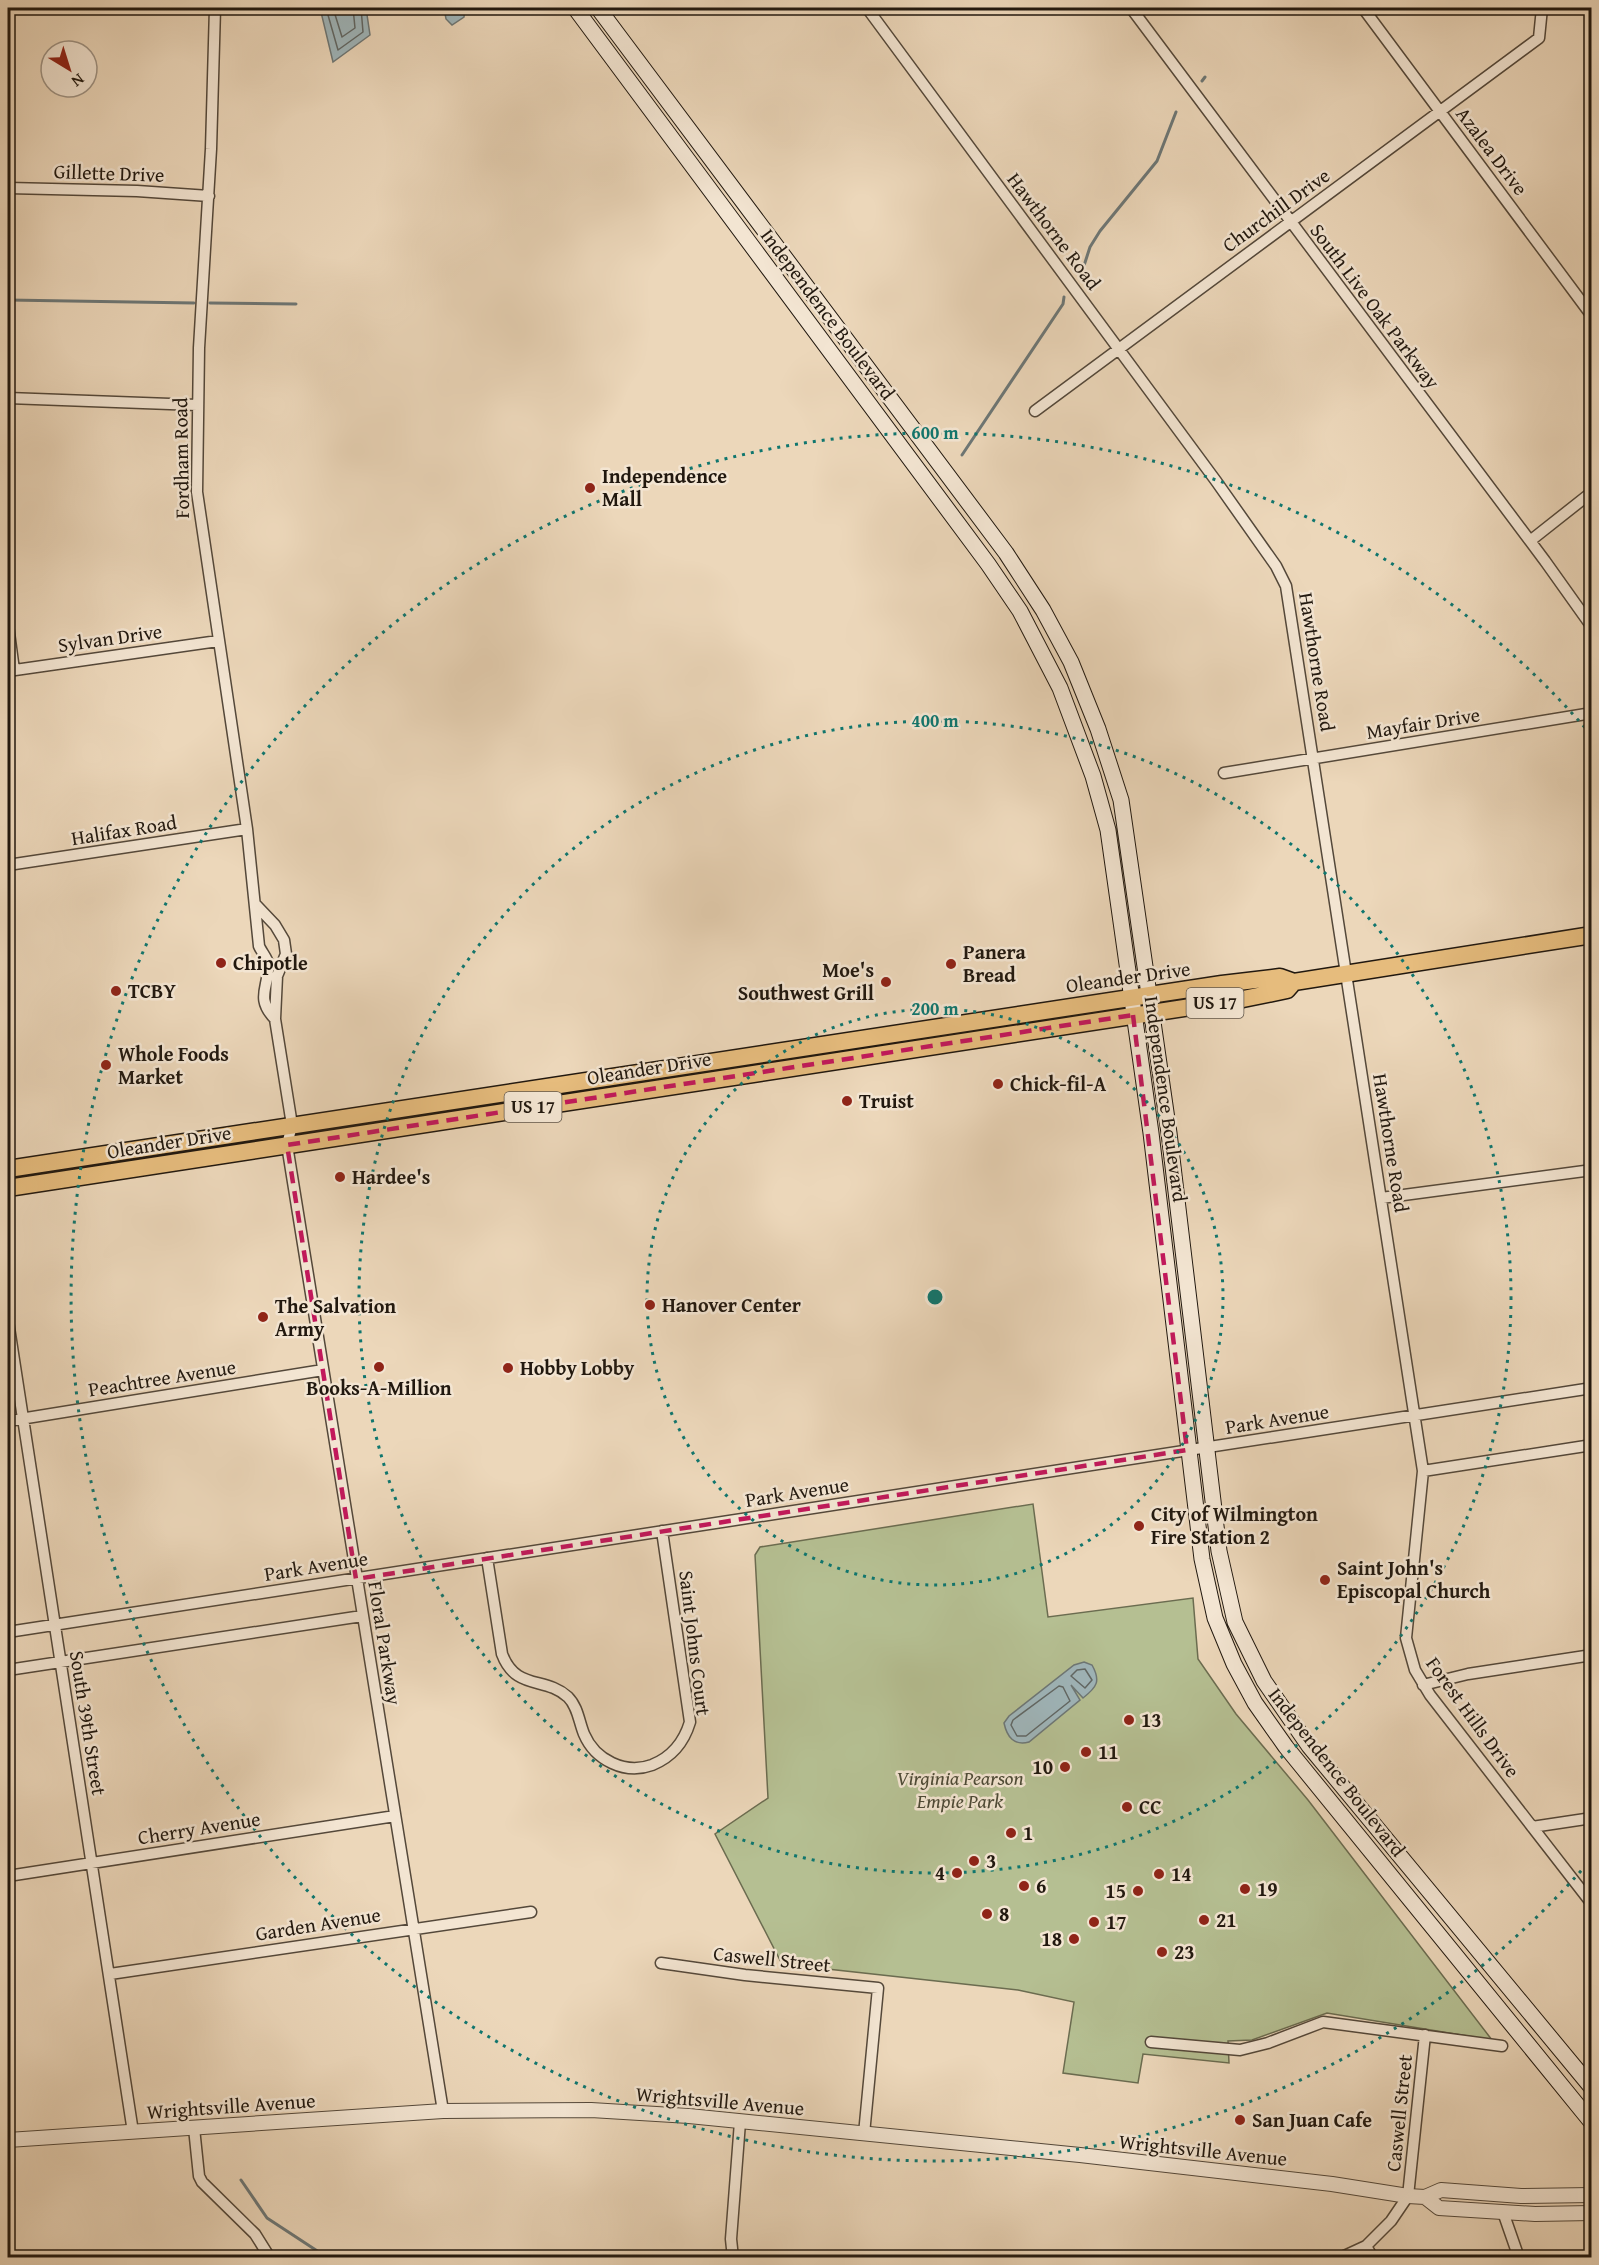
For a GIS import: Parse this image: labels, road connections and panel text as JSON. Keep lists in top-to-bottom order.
{
  "streets": {
    "main road": ["Independence Boulevard", "Oleander Drive", "US 17"],
    "street": [
      "Azalea Drive",
      "Gillette Drive",
      "Churchill Drive",
      "Hawthorne Road",
      "South Live Oak Parkway",
      "Fordham Road",
      "Sylvan Drive",
      "Mayfair Drive",
      "Halifax Road",
      "Peachtree Avenue",
      "Park Avenue",
      "Floral Parkway",
      "Saint Johns Court",
      "Forest Hills Drive",
      "South 39th Street",
      "Cherry Avenue",
      "Garden Avenue",
      "Caswell Street",
      "Wrightsville Avenue"
    ]
  },
  "crossings": [
    ["Azalea Drive", "Churchill Drive"],
    ["Gillette Drive", "Fordham Road"],
    ["Churchill Drive", "Hawthorne Road"],
    ["Churchill Drive", "South Live Oak Parkway"],
    ["Hawthorne Road", "Mayfair Drive"],
    ["Hawthorne Road", "Oleander Drive"],
    ["Hawthorne Road", "Park Avenue"],
    ["Hawthorne Road", "Forest Hills Drive"],
    ["Independence Boulevard", "Oleander Drive"],
    ["Independence Boulevard", "Park Avenue"],
    ["Fordham Road", "Sylvan Drive"],
    ["Fordham Road", "Halifax Road"],
    ["Fordham Road", "Oleander Drive"],
    ["Fordham Road", "Floral Parkway"],
    ["Oleander Drive", "Floral Parkway"],
    ["Peachtree Avenue", "Floral Parkway"],
    ["Peachtree Avenue", "South 39th Street"],
    ["Park Avenue", "Floral Parkway"],
    ["Park Avenue", "Saint Johns Court"],
    ["Park Avenue", "Forest Hills Drive"],
    ["Park Avenue", "South 39th Street"],
    ["Floral Parkway", "Cherry Avenue"],
    ["Floral Parkway", "Garden Avenue"],
    ["Floral Parkway", "Wrightsville Avenue"],
    ["South 39th Street", "Cherry Avenue"],
    ["South 39th Street", "Garden Avenue"],
    ["South 39th Street", "Wrightsville Avenue"],
    ["Caswell Street", "Wrightsville Avenue"]
  ],
  "parks": ["Virginia Pearson Empie Park"],
  "places": [
    "Independence Mall",
    "Chipotle",
    "Panera Bread",
    "Moe's Southwest Grill",
    "TCBY",
    "Whole Foods Market",
    "Chick-fil-A",
    "Truist",
    "Hardee's",
    "Hanover Center",
    "The Salvation Army",
    "Books-A-Million",
    "Hobby Lobby",
    "City of Wilmington Fire Station 2",
    "Saint John's Episcopal Church",
    "13",
    "11",
    "10",
    "CC",
    "1",
    "3",
    "4",
    "14",
    "6",
    "19",
    "15",
    "8",
    "21",
    "17",
    "18",
    "23",
    "San Juan Cafe"
  ],
  "north": "bottom right",
  "rings": ["600 m", "400 m", "200 m"]
}
